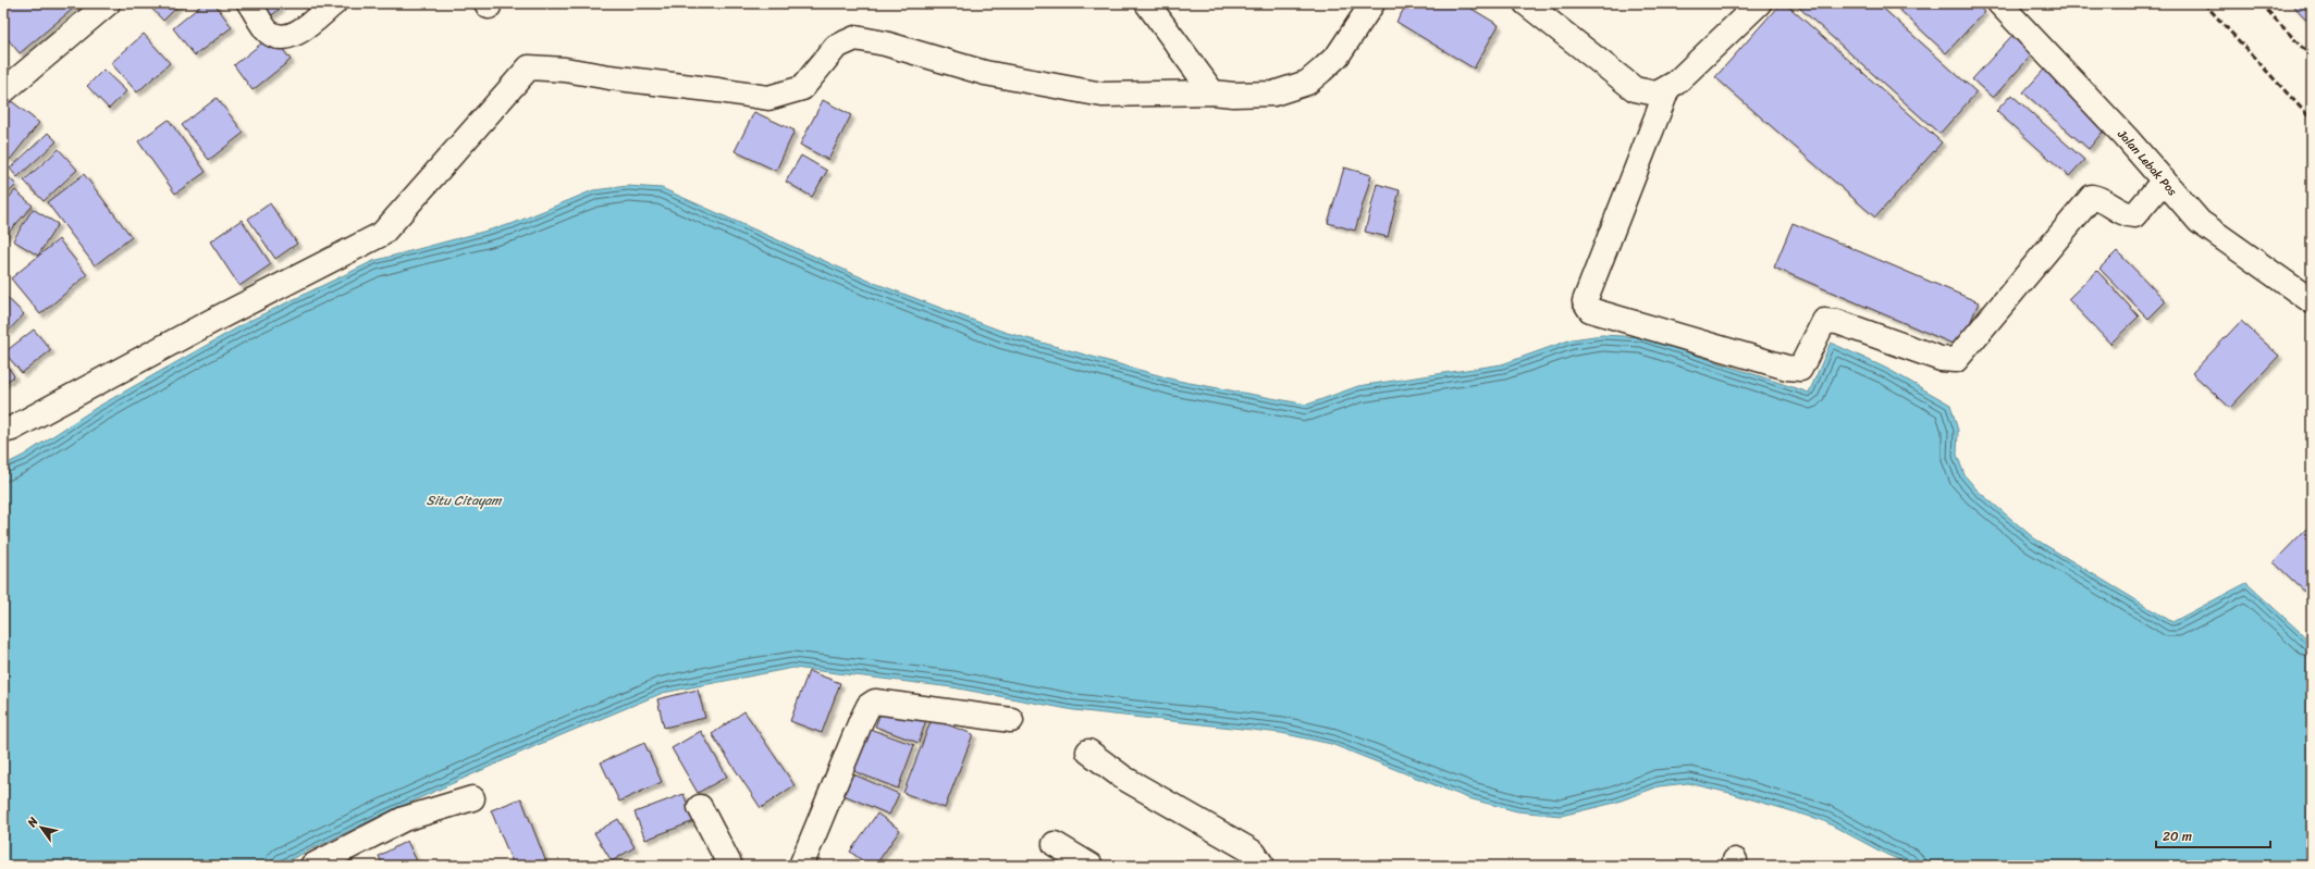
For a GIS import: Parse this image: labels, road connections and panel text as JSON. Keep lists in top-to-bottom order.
{
  "streets": {
    "street": ["Jalan Lebak Pos"]
  },
  "water": ["Situ Citayam"],
  "scale_bar": "20 m",
  "north": "top left"
}
